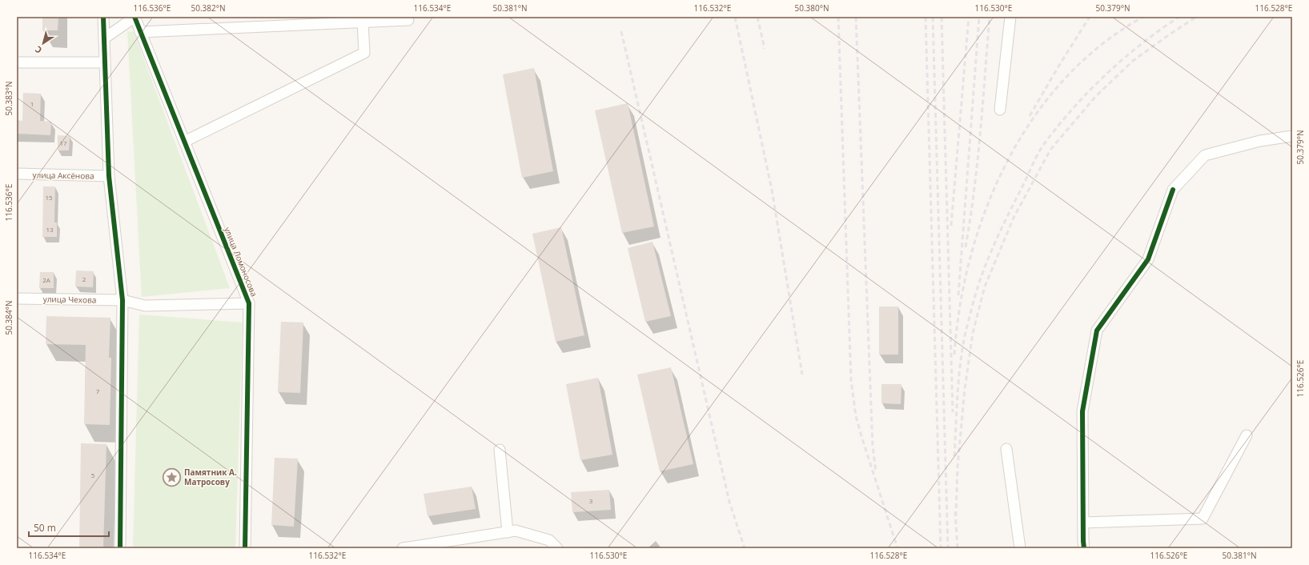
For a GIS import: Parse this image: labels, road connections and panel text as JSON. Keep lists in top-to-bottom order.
{
  "streets": {
    "street": ["улица Аксёнова", "улица Ломоносова", "улица Чехова"]
  },
  "crossings": [
    ["улица Ломоносова", "улица Чехова"]
  ],
  "places": {
    "place": ["Памятник А. Матросову"]
  },
  "house_numbers": [
    "1",
    "17",
    "15",
    "13",
    "2",
    "2А",
    "7",
    "5",
    "3"
  ],
  "scale_bar": "50 m",
  "north": "bottom left",
  "coordinates": [
    "116.536°E",
    "50.382°N",
    "116.534°E",
    "50.381°N",
    "116.532°E",
    "50.380°N",
    "116.530°E",
    "50.379°N",
    "116.528°E",
    "50.383°N",
    "50.384°N",
    "116.526°E"
  ]
}
